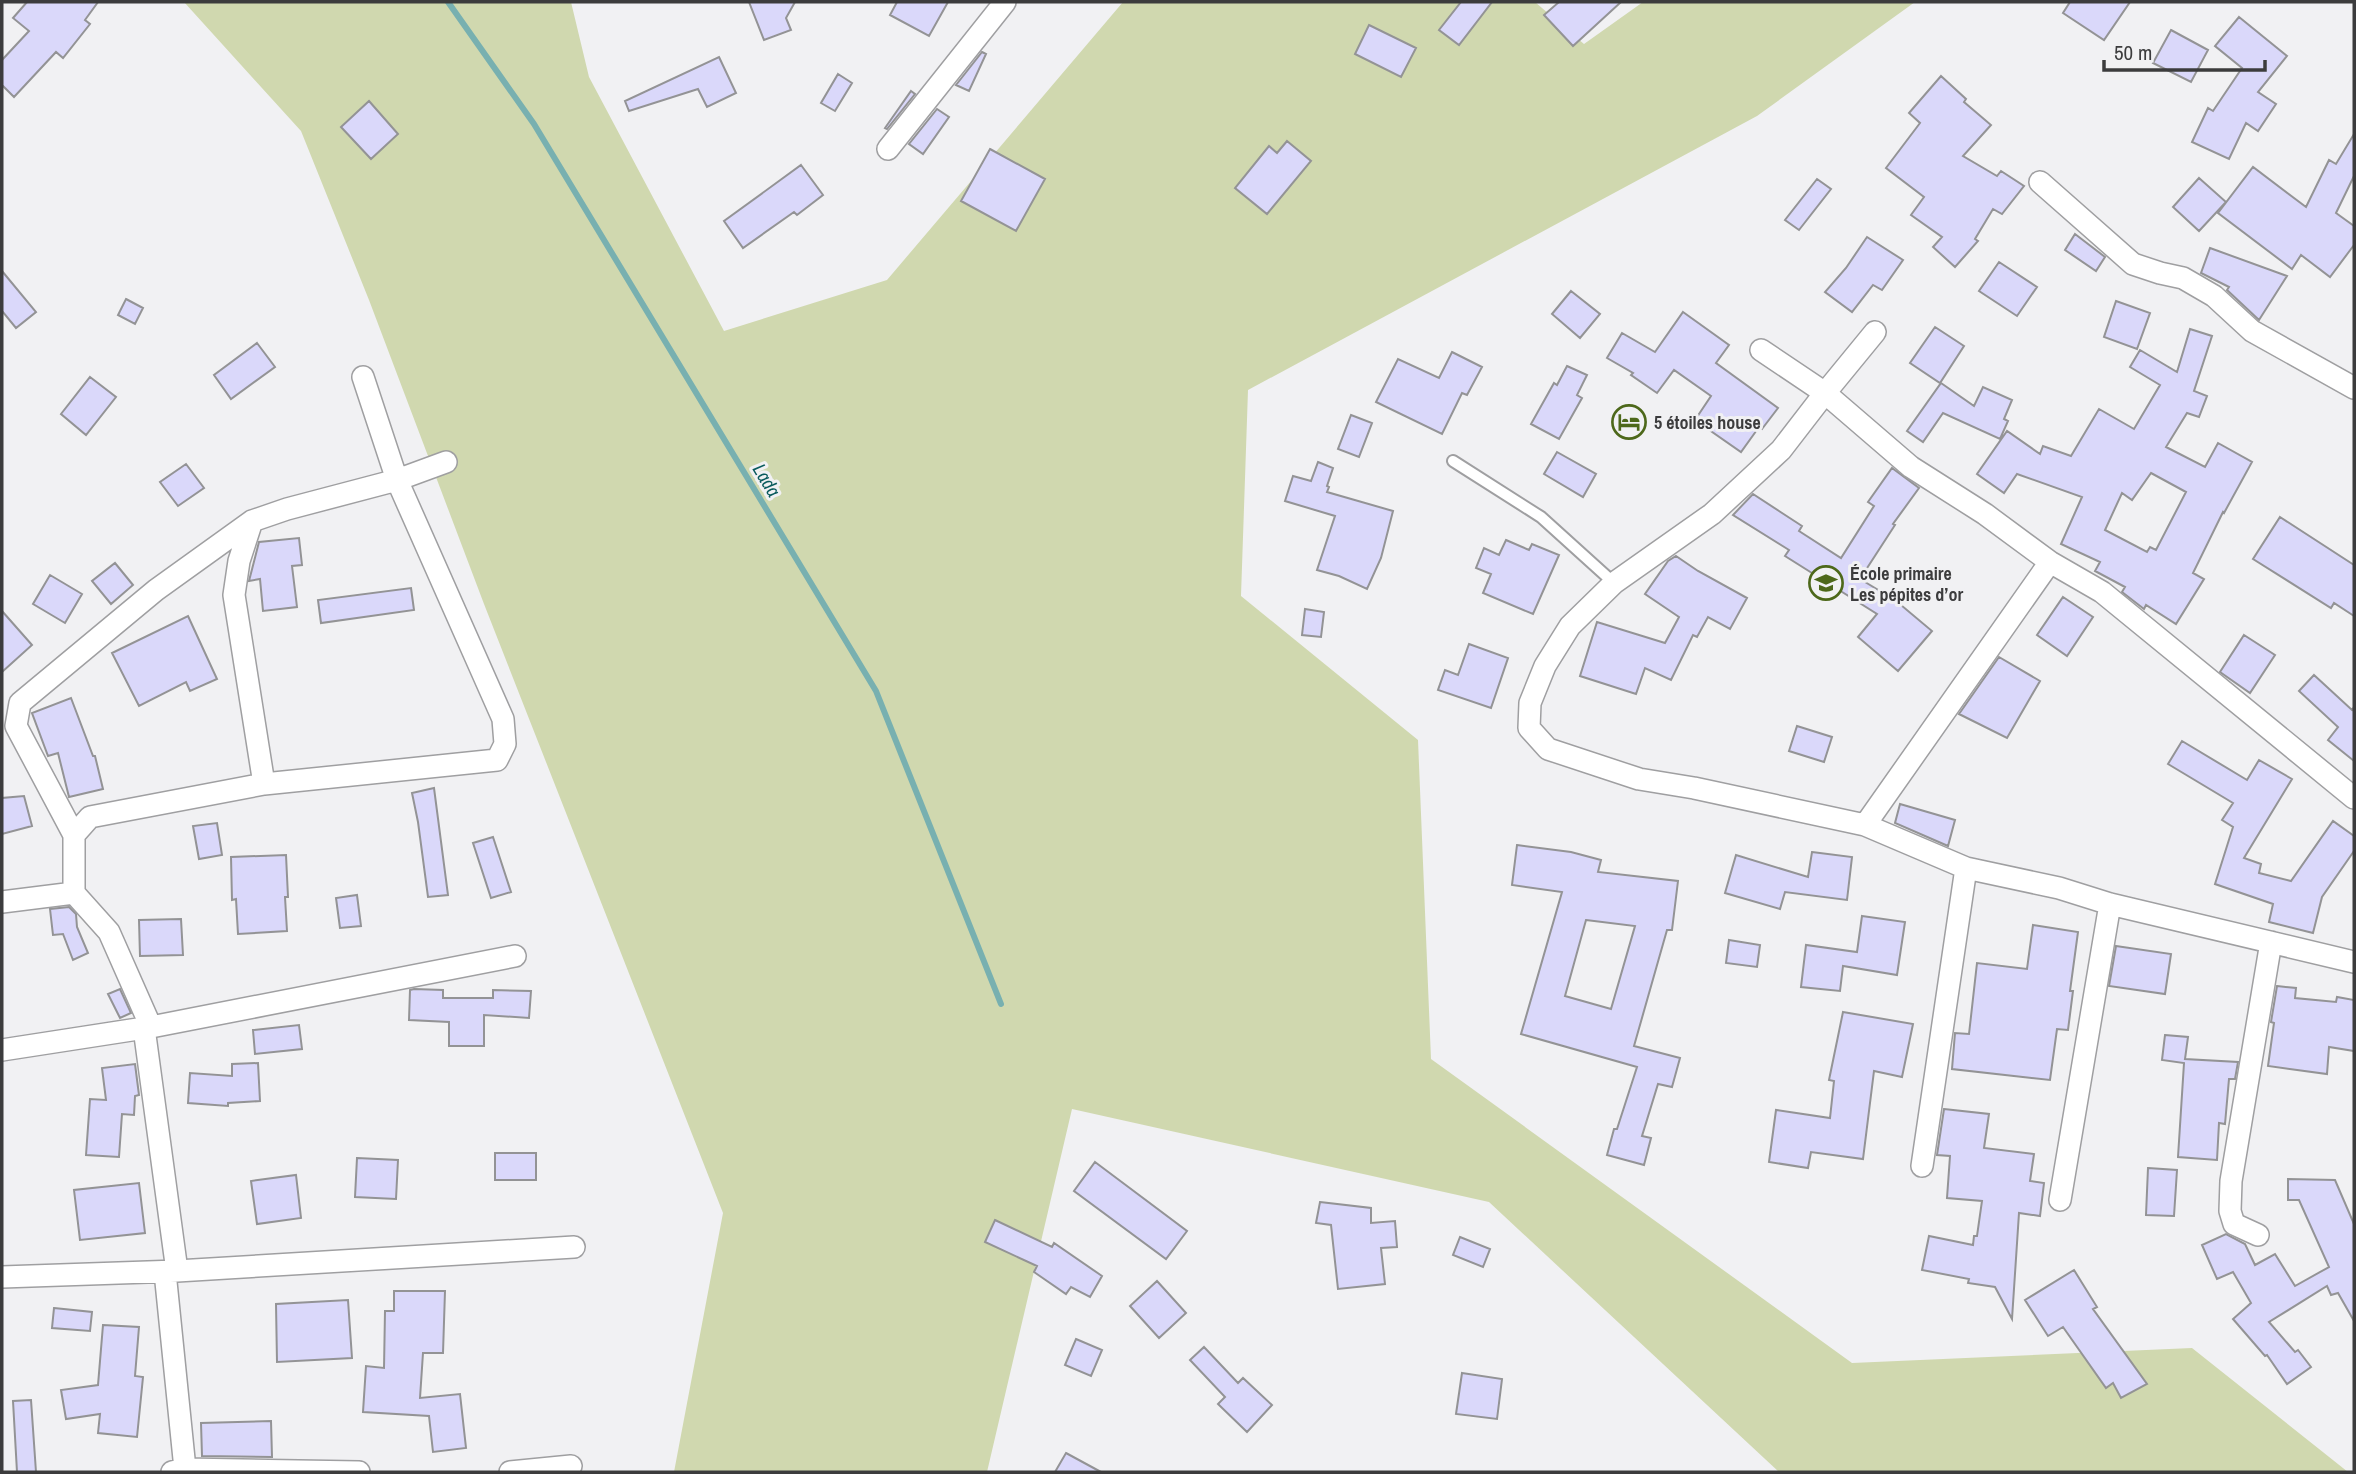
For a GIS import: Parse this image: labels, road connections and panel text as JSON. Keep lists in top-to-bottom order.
{
  "water": ["Lada"],
  "places": {
    "hotel": ["5 étoiles house"],
    "school or university": ["École primaire Les pépites d’or"]
  },
  "scale_bar": "50 m"
}
